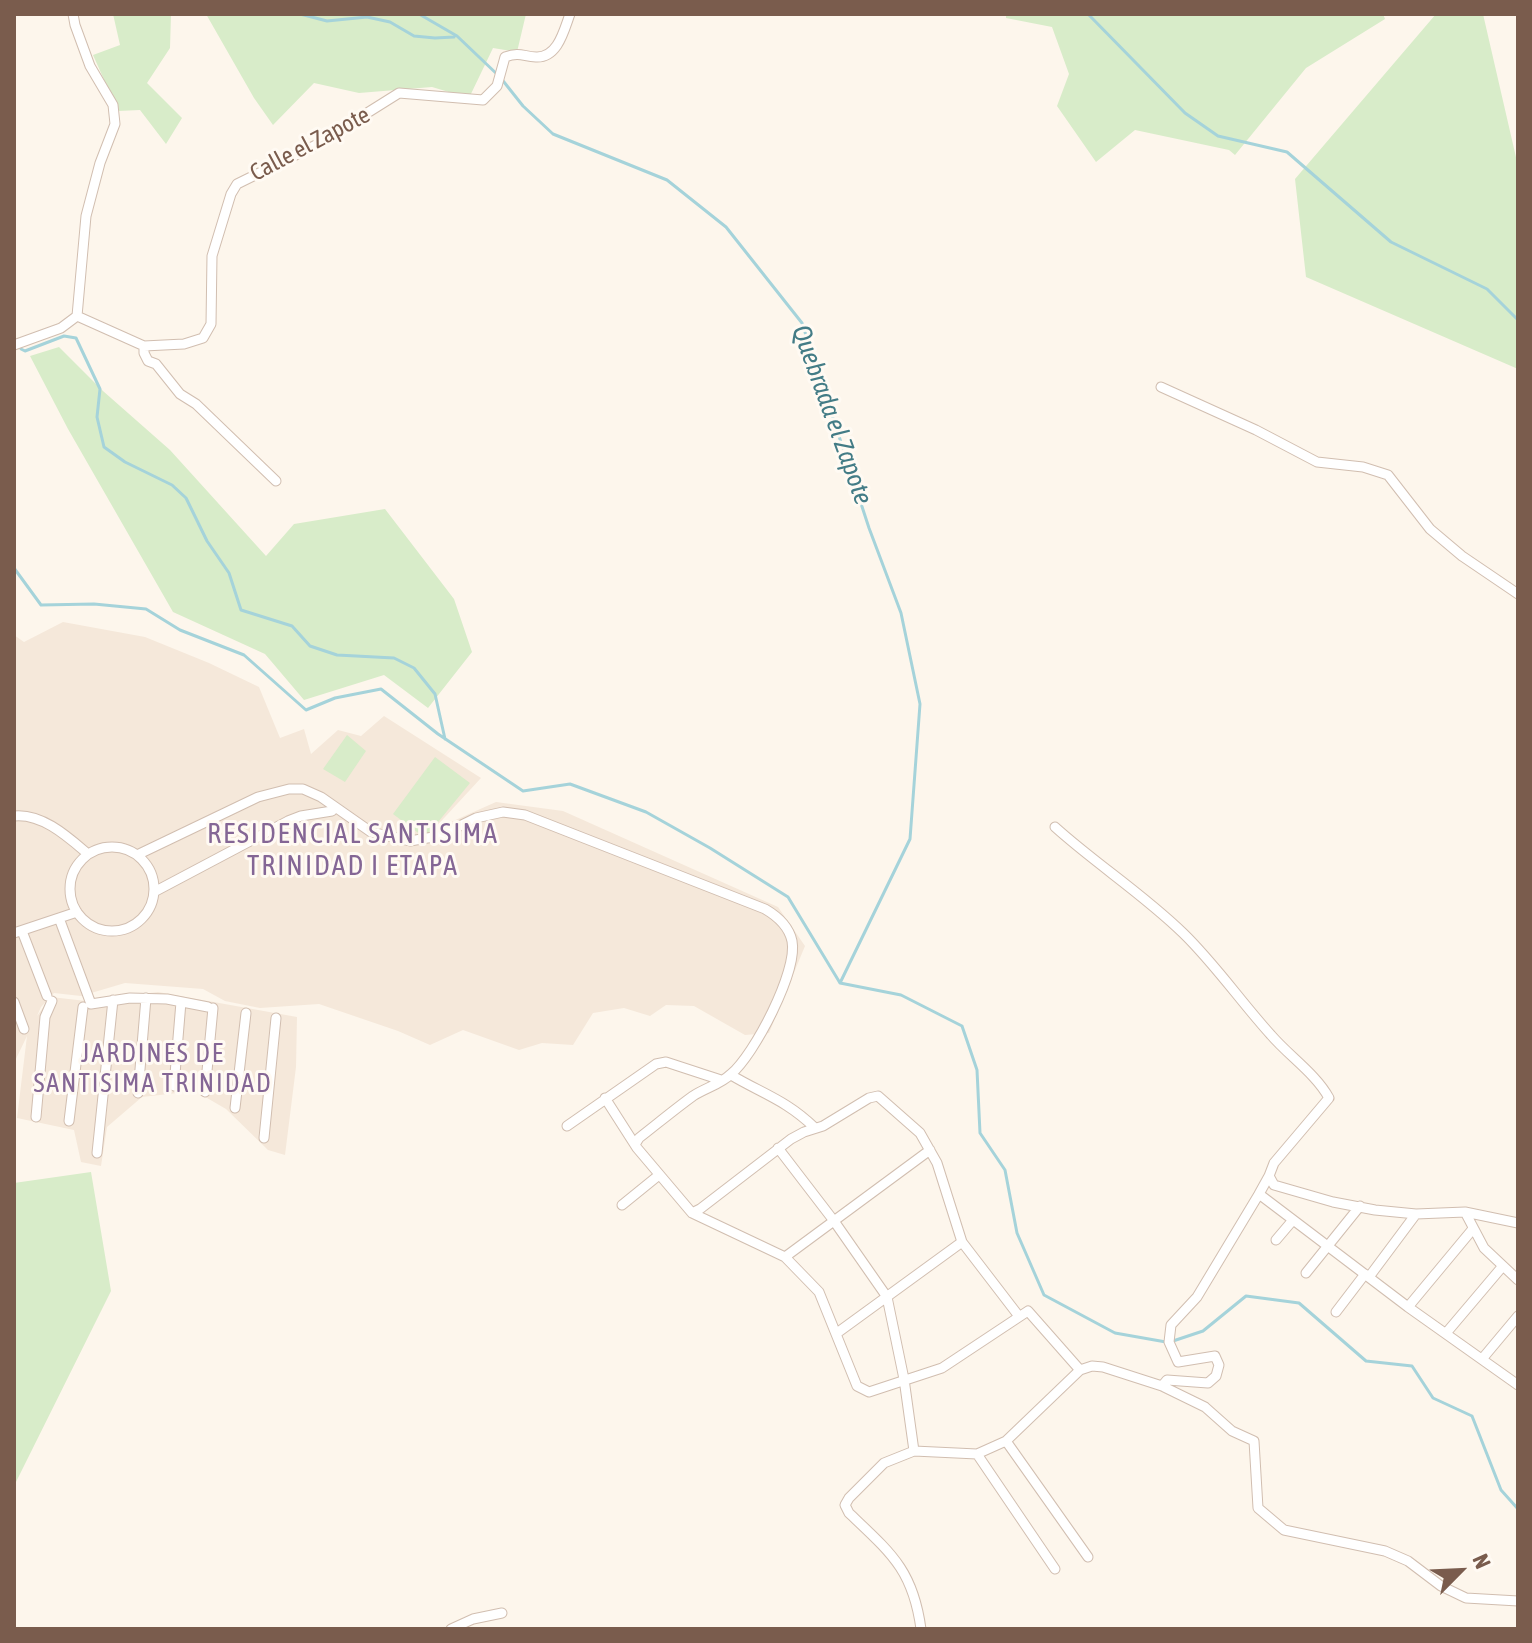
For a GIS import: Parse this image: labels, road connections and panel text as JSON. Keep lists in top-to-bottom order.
{
  "streets": {
    "street": ["Calle el Zapote"]
  },
  "districts": ["RESIDENCIAL SANTISIMA TRINIDAD I ETAPA", "JARDINES DE SANTISIMA TRINIDAD"],
  "water": ["Quebrada el Zapote"],
  "north": "top right"
}
